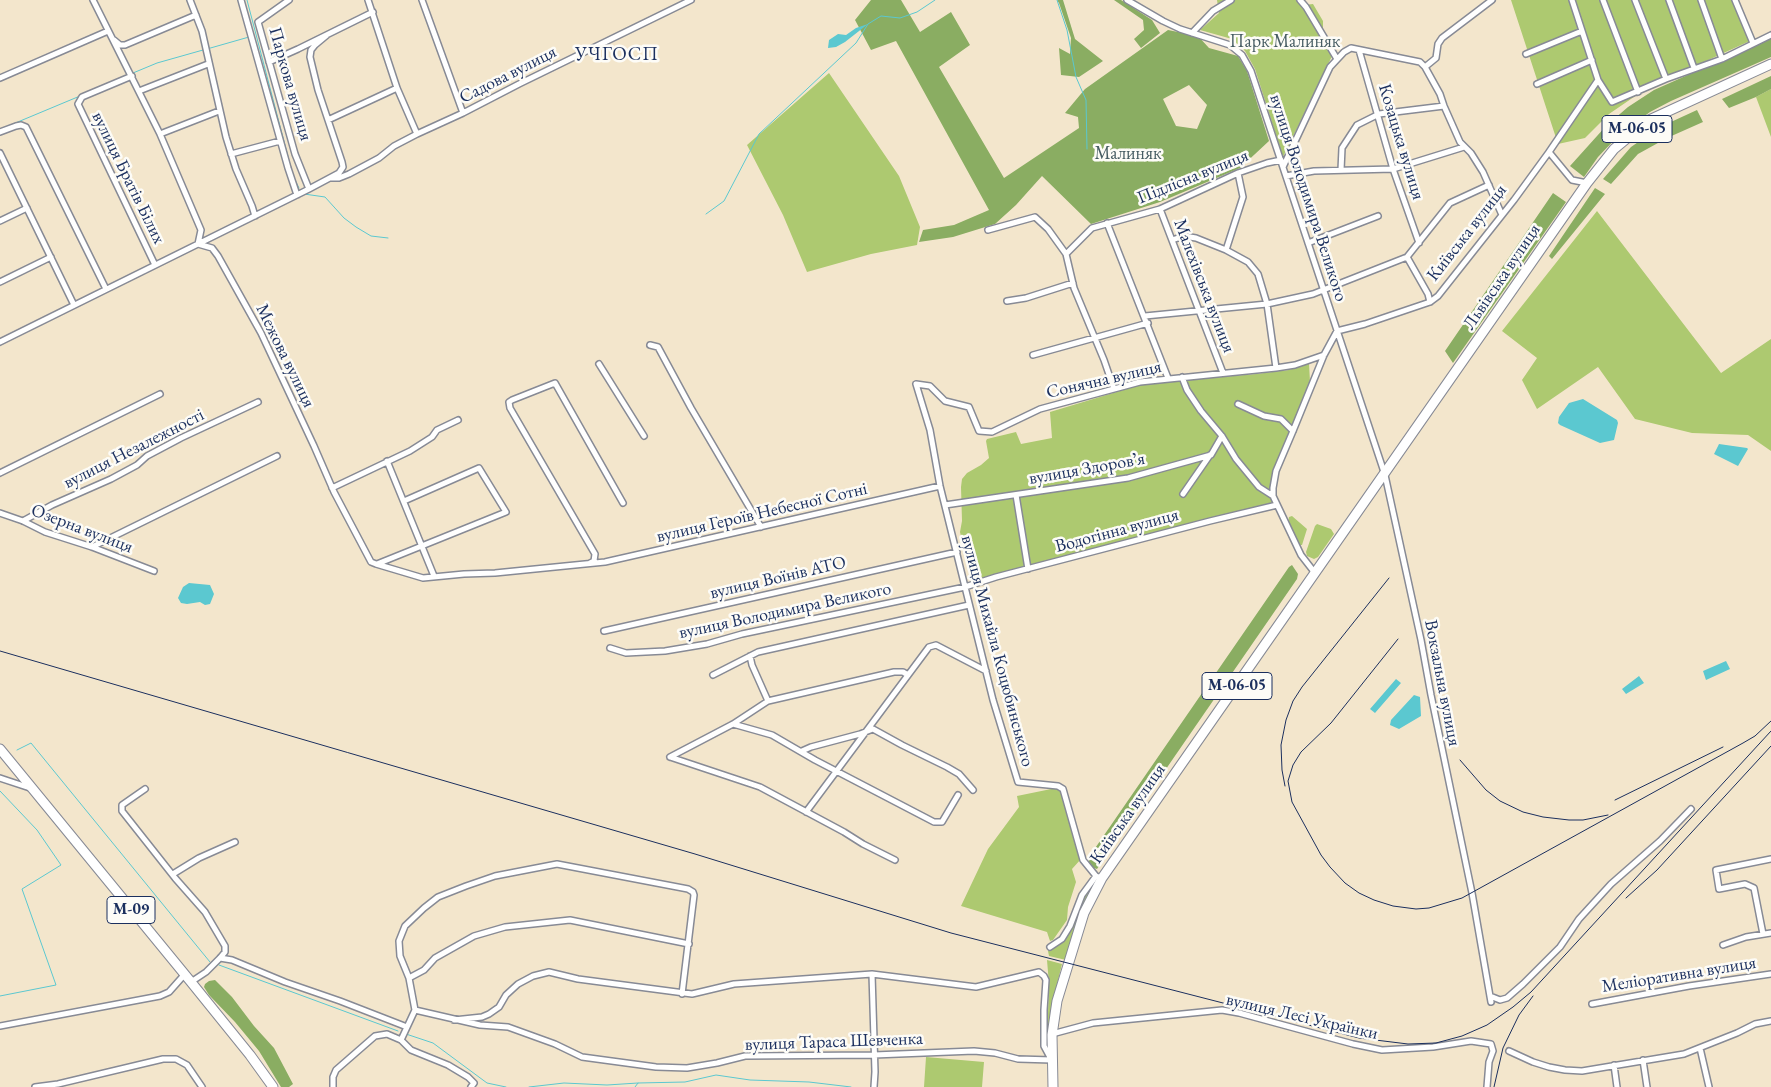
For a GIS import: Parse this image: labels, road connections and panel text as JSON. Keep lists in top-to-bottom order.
{
  "streets": {
    "highway": [
      "М-06-05",
      "Київська вулиця",
      "Львівська вулиця",
      "М-09"
    ],
    "street": [
      "Садова вулиця",
      "Паркова вулиця",
      "Козацька вулиця",
      "Підлісна вулиця",
      "вулиця Братів Білих",
      "вулиця Володимира Великого",
      "Малехівська вулиця",
      "Межова вулиця",
      "Сонячна вулиця",
      "вулиця Незалежності",
      "вулиця Здоровʼя",
      "вулиця Героїв Небесної Сотні",
      "Озерна вулиця",
      "Водогінна вулиця",
      "вулиця Воїнів АТО",
      "вулиця Михайла Коцюбинського",
      "Вокзальна вулиця",
      "Меліоративна вулиця",
      "вулиця Лесі Українки",
      "вулиця Тараса Шевченка"
    ]
  },
  "crossings": [
    ["Садова вулиця", "Паркова вулиця"],
    ["Садова вулиця", "вулиця Братів Білих"],
    ["Садова вулиця", "Межова вулиця"],
    ["Підлісна вулиця", "вулиця Володимира Великого"],
    ["Підлісна вулиця", "Малехівська вулиця"],
    ["вулиця Володимира Великого", "Київська вулиця"],
    ["вулиця Володимира Великого", "Львівська вулиця"],
    ["вулиця Володимира Великого", "Водогінна вулиця"],
    ["вулиця Володимира Великого", "вулиця Михайла Коцюбинського"],
    ["вулиця Володимира Великого", "Вокзальна вулиця"],
    ["Київська вулиця", "Львівська вулиця"],
    ["Київська вулиця", "вулиця Михайла Коцюбинського"],
    ["Київська вулиця", "вулиця Лесі Українки"],
    ["Київська вулиця", "вулиця Тараса Шевченка"],
    ["Львівська вулиця", "Вокзальна вулиця"],
    ["Малехівська вулиця", "Сонячна вулиця"],
    ["Межова вулиця", "вулиця Героїв Небесної Сотні"],
    ["Сонячна вулиця", "вулиця Михайла Коцюбинського"],
    ["вулиця Незалежності", "Озерна вулиця"],
    ["вулиця Здоровʼя", "вулиця Михайла Коцюбинського"],
    ["вулиця Героїв Небесної Сотні", "вулиця Михайла Коцюбинського"],
    ["Водогінна вулиця", "вулиця Михайла Коцюбинського"],
    ["вулиця Воїнів АТО", "вулиця Михайла Коцюбинського"]
  ],
  "districts": ["УЧГОСП"],
  "parks": ["Парк Малиняк", "Малиняк"]
}
